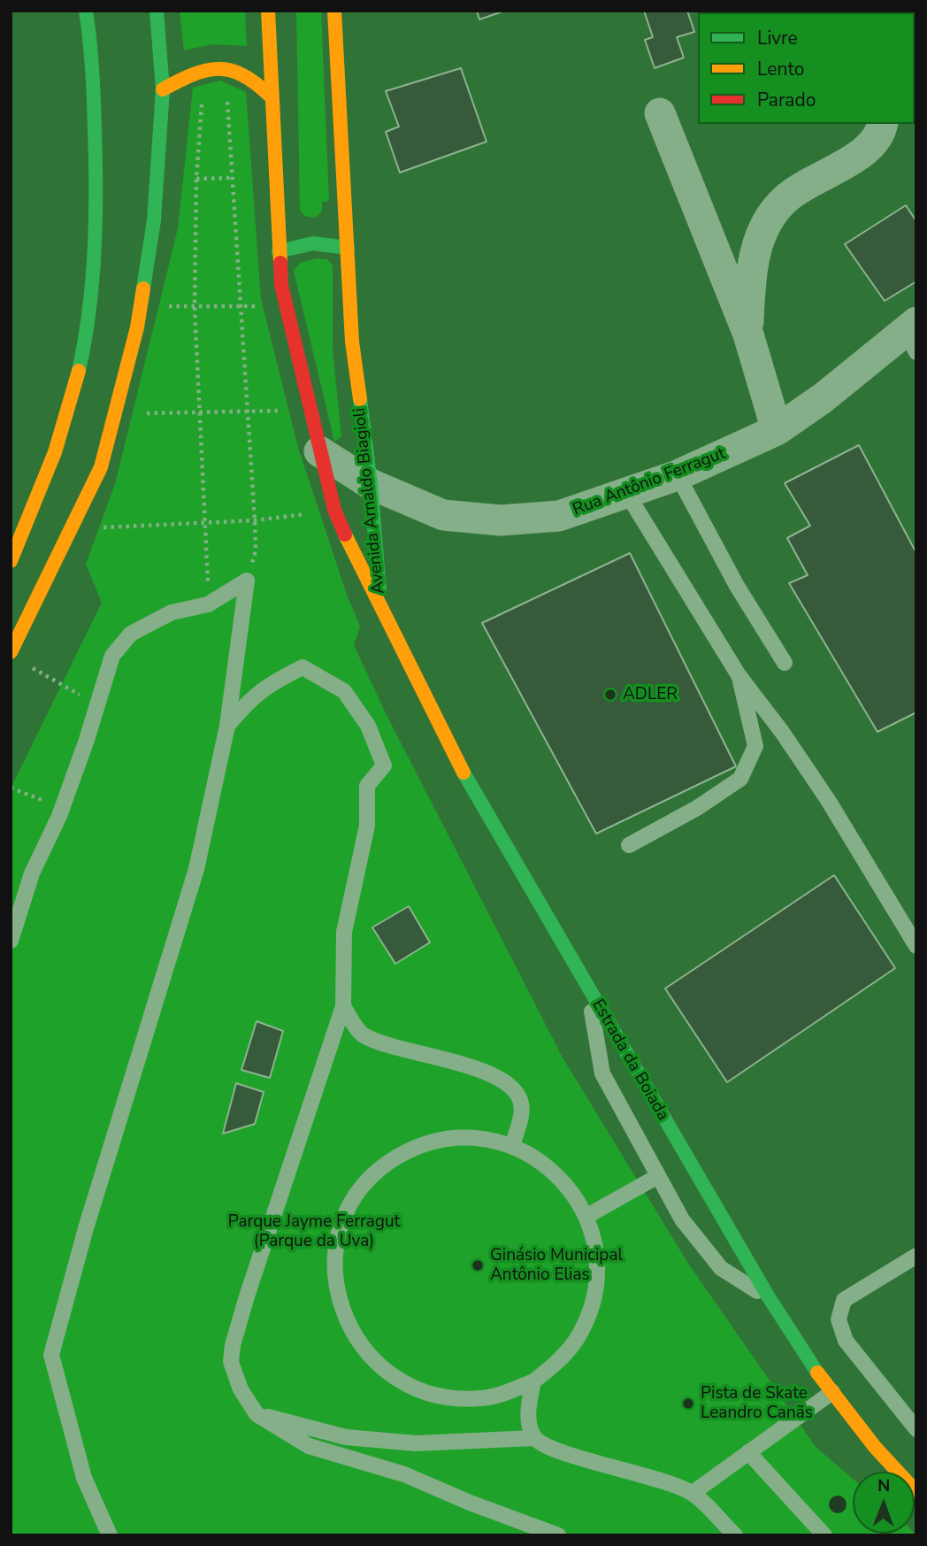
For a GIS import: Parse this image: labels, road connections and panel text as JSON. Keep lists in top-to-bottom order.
{
  "streets": {
    "main road": ["Avenida Arnaldo Biagioli", "Estrada da Boiada"],
    "street": ["Rua Antônio Ferragut"]
  },
  "crossings": [
    ["Rua Antônio Ferragut", "Avenida Arnaldo Biagioli"],
    ["Avenida Arnaldo Biagioli", "Estrada da Boiada"]
  ],
  "parks": ["Parque Jayme Ferragut (Parque da Uva)"],
  "places": ["ADLER", "Ginásio Municipal Antônio Elias", "Pista de Skate Leandro Canãs"],
  "legend": ["Livre", "Lento", "Parado"],
  "north": "top"
}
